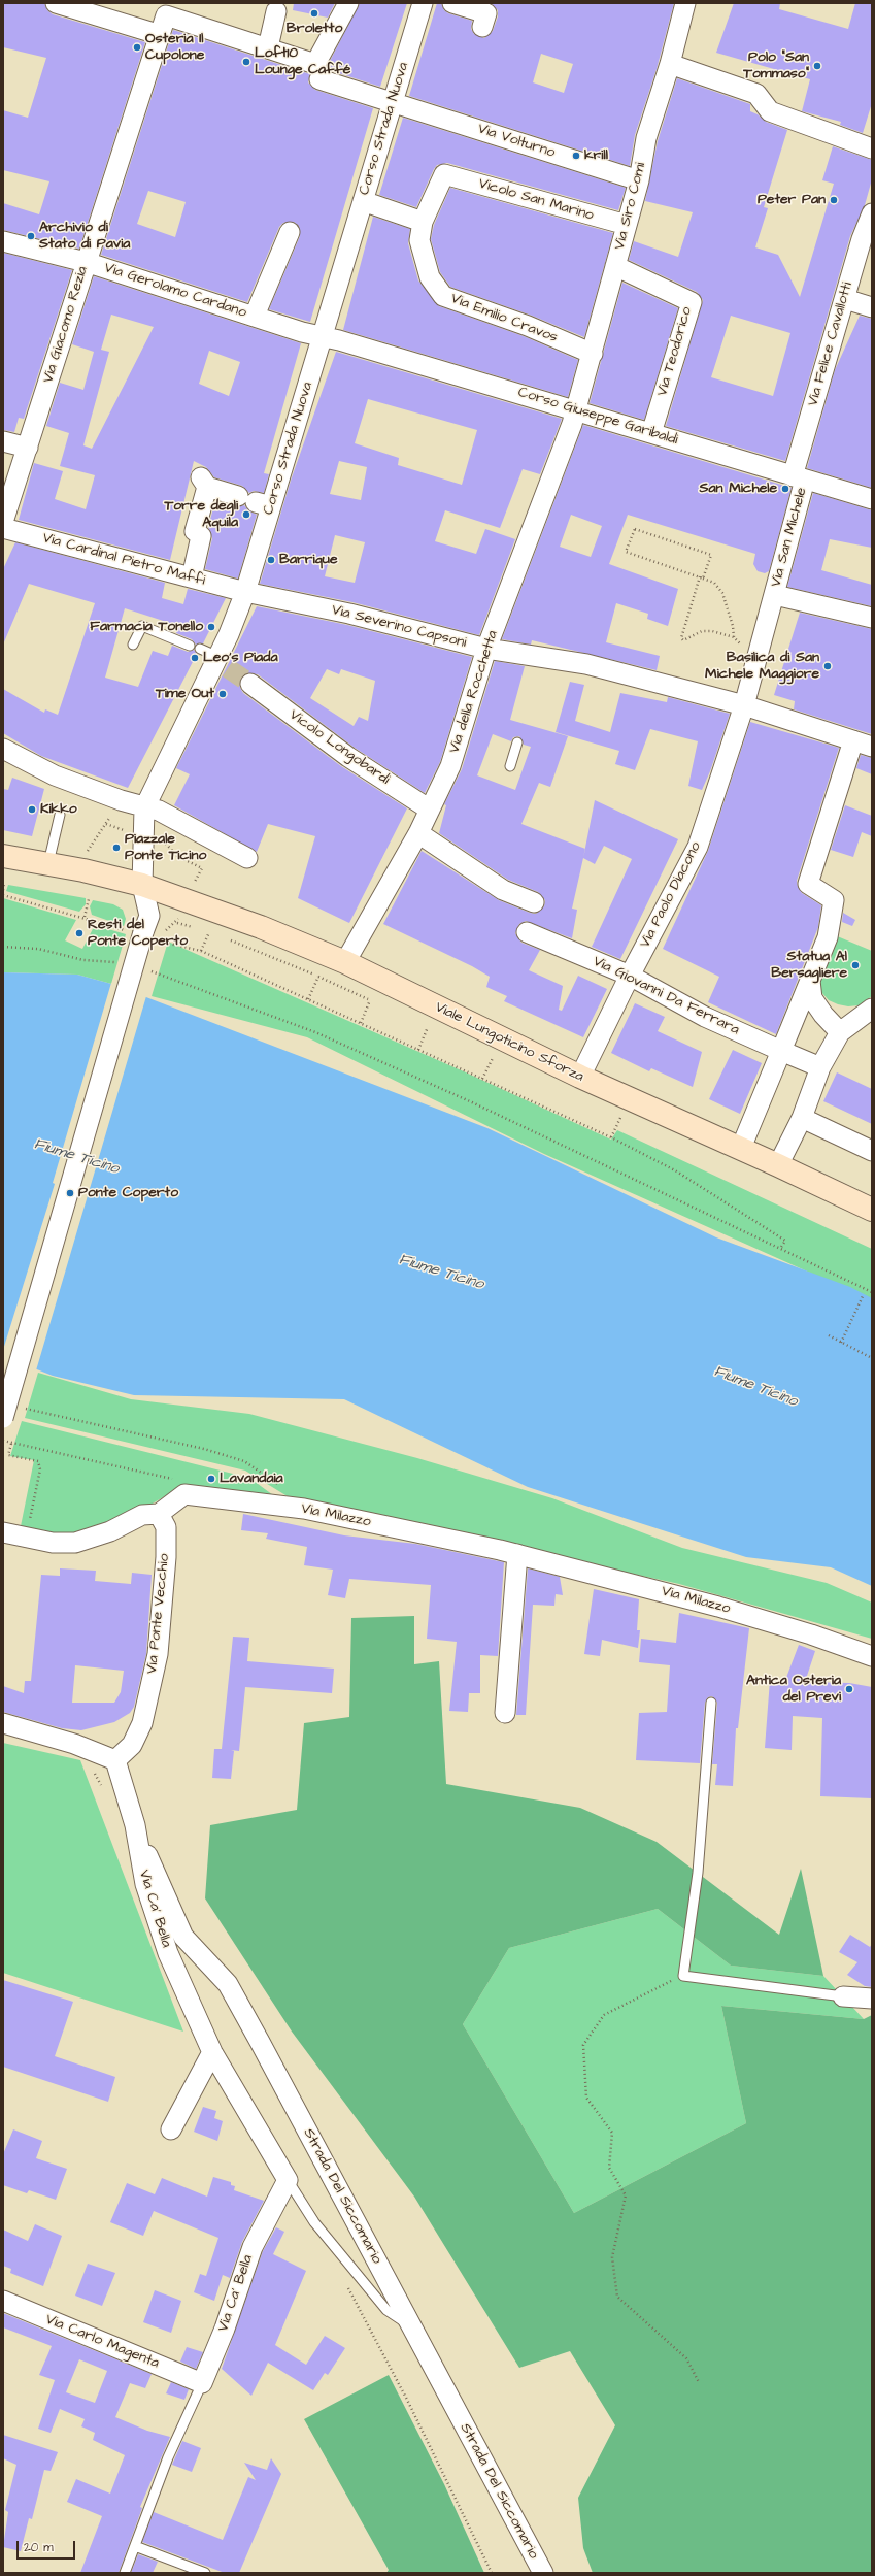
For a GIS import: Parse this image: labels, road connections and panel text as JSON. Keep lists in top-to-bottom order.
{
  "streets": {
    "main road": ["Viale Lungoticino Sforza"],
    "street": [
      "Corso Strada Nuova",
      "Via Volturno",
      "Vicolo San Marino",
      "Via Siro Comi",
      "Via Gerolamo Cardano",
      "Via Emilio Cravos",
      "Via Giacomo Rezia",
      "Via Felice Cavallotti",
      "Via Teodorico",
      "Corso Giuseppe Garibaldi",
      "Via San Michele",
      "Via Cardinal Pietro Maffi",
      "Via Severino Capsoni",
      "Via della Rocchetta",
      "Vicolo Longobardi",
      "Via Paolo Diacono",
      "Via Giovanni Da Ferrara",
      "Via Milazzo",
      "Via Ponte Vecchio",
      "Via Ca' Bella",
      "Strada Del Siccomario",
      "Via Carlo Magenta"
    ]
  },
  "crossings": [
    ["Corso Strada Nuova", "Via Volturno"],
    ["Corso Strada Nuova", "Via Gerolamo Cardano"],
    ["Corso Strada Nuova", "Corso Giuseppe Garibaldi"],
    ["Corso Strada Nuova", "Via Cardinal Pietro Maffi"],
    ["Corso Strada Nuova", "Via Severino Capsoni"],
    ["Corso Strada Nuova", "Viale Lungoticino Sforza"],
    ["Via Volturno", "Via Siro Comi"],
    ["Via Volturno", "Via Giacomo Rezia"],
    ["Vicolo San Marino", "Via Siro Comi"],
    ["Vicolo San Marino", "Via Emilio Cravos"],
    ["Via Siro Comi", "Via Emilio Cravos"],
    ["Via Siro Comi", "Via Teodorico"],
    ["Via Siro Comi", "Corso Giuseppe Garibaldi"],
    ["Via Siro Comi", "Via della Rocchetta"],
    ["Via Gerolamo Cardano", "Via Giacomo Rezia"],
    ["Via Gerolamo Cardano", "Corso Giuseppe Garibaldi"],
    ["Via Felice Cavallotti", "Corso Giuseppe Garibaldi"],
    ["Via Felice Cavallotti", "Via San Michele"],
    ["Via Teodorico", "Corso Giuseppe Garibaldi"],
    ["Corso Giuseppe Garibaldi", "Via San Michele"],
    ["Corso Giuseppe Garibaldi", "Via della Rocchetta"],
    ["Via San Michele", "Via Paolo Diacono"],
    ["Via Cardinal Pietro Maffi", "Via Severino Capsoni"],
    ["Via Severino Capsoni", "Via della Rocchetta"],
    ["Via Severino Capsoni", "Via Paolo Diacono"],
    ["Via della Rocchetta", "Vicolo Longobardi"],
    ["Via della Rocchetta", "Viale Lungoticino Sforza"],
    ["Via Paolo Diacono", "Via Giovanni Da Ferrara"],
    ["Via Paolo Diacono", "Viale Lungoticino Sforza"],
    ["Via Milazzo", "Via Ponte Vecchio"],
    ["Via Ponte Vecchio", "Via Ca' Bella"],
    ["Via Ca' Bella", "Strada Del Siccomario"],
    ["Via Ca' Bella", "Via Carlo Magenta"]
  ],
  "water": ["Fiume Ticino"],
  "places": [
    "Broletto",
    "Osteria Il Cupolone",
    "Loft10 Lounge Caffé",
    "Polo \"San Tommaso\"",
    "krill",
    "Peter Pan",
    "Archivio di Stato di Pavia",
    "San Michele",
    "Torre degli Aquila",
    "Barrique",
    "Farmacia Tonello",
    "Leo's Piada",
    "Basilica di San Michele Maggiore",
    "Time Out",
    "Kikko",
    "Piazzale Ponte Ticino",
    "Resti del Ponte Coperto",
    "Statua Al Bersagliere",
    "Ponte Coperto",
    "Lavandaia",
    "Antica Osteria del Previ"
  ],
  "scale_bar": "20 m"
}
